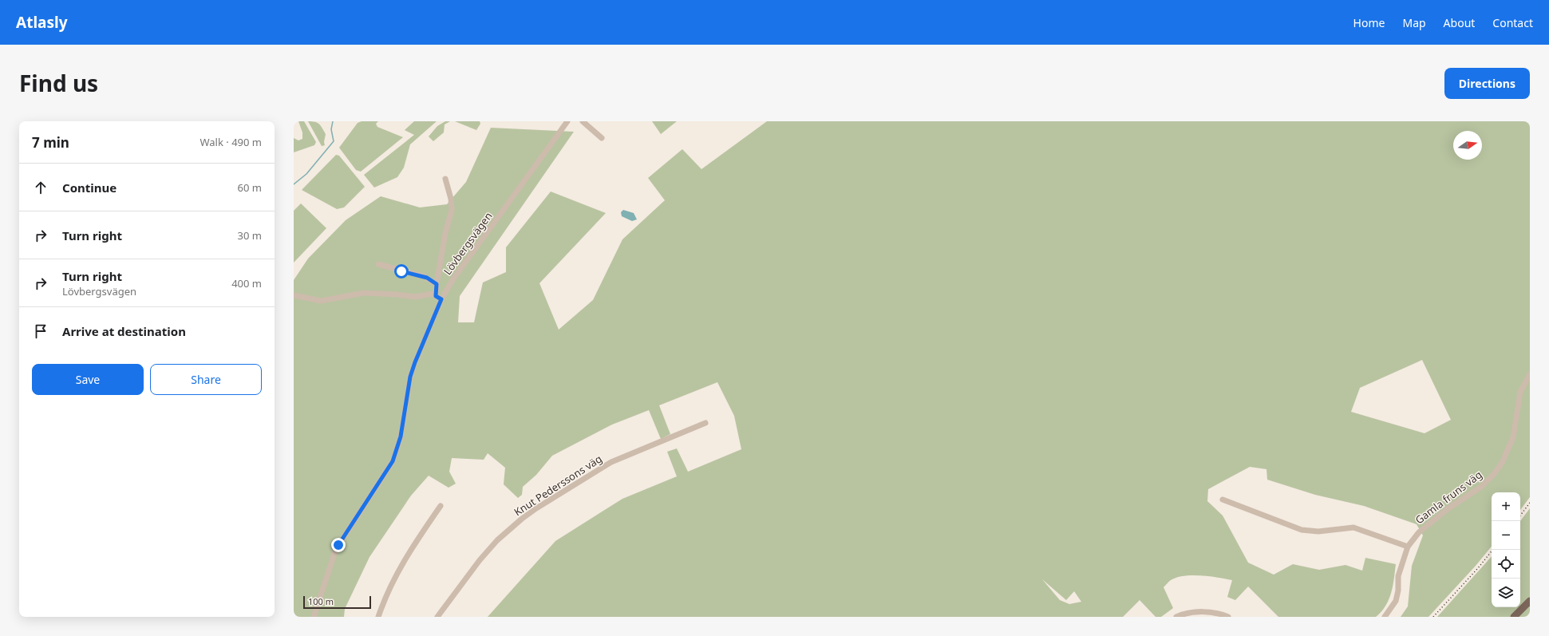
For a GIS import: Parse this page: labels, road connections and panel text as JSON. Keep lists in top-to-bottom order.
{
  "streets": {
    "street": ["Lövbergsvägen", "Knut Pederssons väg", "Gamla fruns väg"]
  },
  "scale_bar": "100 m",
  "north": "right",
  "page": {
    "header": "Atlasly",
    "nav": [
      "Home",
      "Map",
      "About",
      "Contact"
    ],
    "title": "Find us",
    "buttons": [
      "Directions",
      ["Save", "Share"]
    ],
    "heading": ["7 min", "Walk · 490 m"],
    "list": [
      ["Continue", "60 m"],
      ["Turn right", "30 m"],
      ["Turn right", "Lövbergsvägen", "400 m"],
      "Arrive at destination"
    ],
    "map_buttons": ["+", "−"],
    "scale": "100 m"
  }
}
